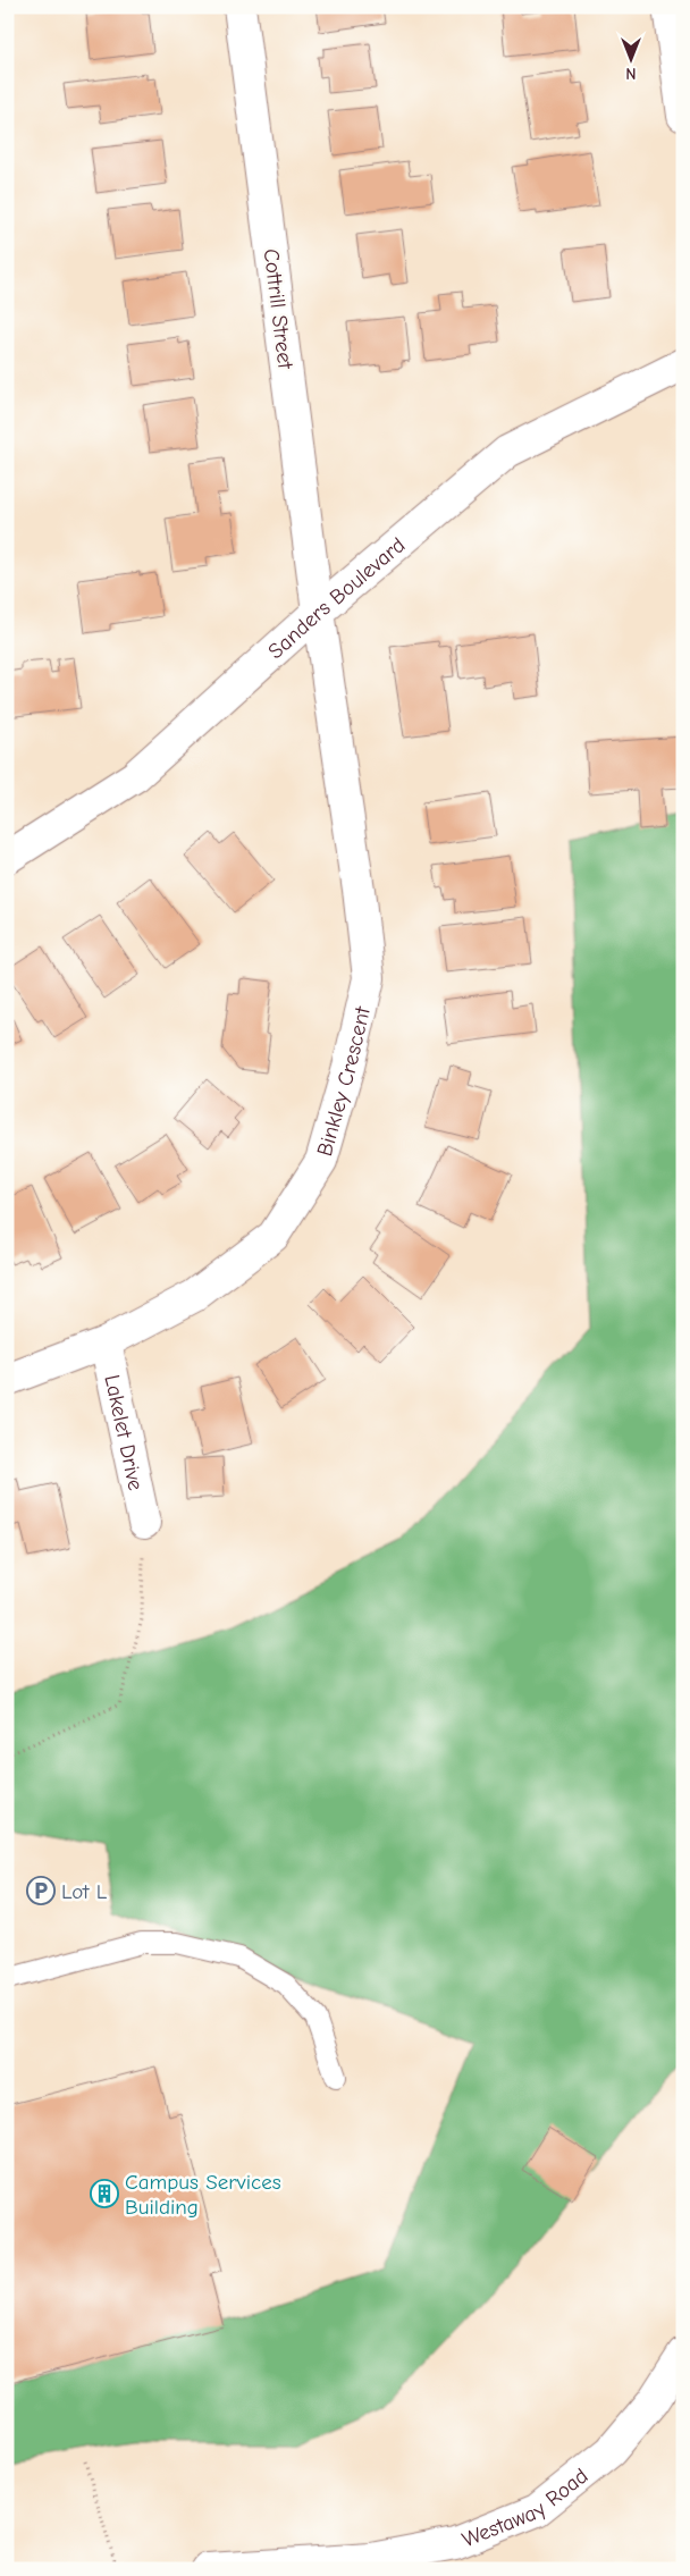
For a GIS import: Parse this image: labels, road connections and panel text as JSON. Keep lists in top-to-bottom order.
{
  "streets": {
    "street": [
      "Cottrill Street",
      "Sanders Boulevard",
      "Binkley Crescent",
      "Lakelet Drive",
      "Westaway Road"
    ]
  },
  "crossings": [
    ["Cottrill Street", "Sanders Boulevard"],
    ["Cottrill Street", "Binkley Crescent"],
    ["Sanders Boulevard", "Binkley Crescent"],
    ["Binkley Crescent", "Lakelet Drive"]
  ],
  "places": {
    "parking": ["Lot L"],
    "building": ["Campus Services Building"]
  },
  "north": "bottom"
}
